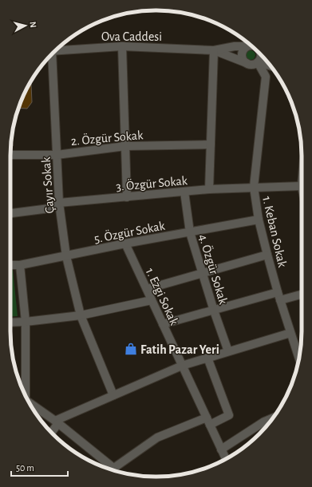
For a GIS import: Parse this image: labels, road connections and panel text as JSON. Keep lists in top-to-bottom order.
{
  "streets": {
    "street": [
      "Ova Caddesi",
      "2. Özgür Sokak",
      "3. Özgür Sokak",
      "Çayır Sokak",
      "5. Özgür Sokak",
      "1. Keban Sokak",
      "4. Özgür Sokak",
      "1. Ezgi Sokak"
    ]
  },
  "crossings": [
    ["2. Özgür Sokak", "Çayır Sokak"],
    ["3. Özgür Sokak", "Çayır Sokak"],
    ["3. Özgür Sokak", "1. Keban Sokak"],
    ["3. Özgür Sokak", "4. Özgür Sokak"],
    ["Çayır Sokak", "5. Özgür Sokak"],
    ["5. Özgür Sokak", "1. Keban Sokak"],
    ["5. Özgür Sokak", "4. Özgür Sokak"],
    ["5. Özgür Sokak", "1. Ezgi Sokak"]
  ],
  "places": {
    "shop": ["Fatih Pazar Yeri"]
  },
  "scale_bar": "50 m",
  "north": "right"
}
